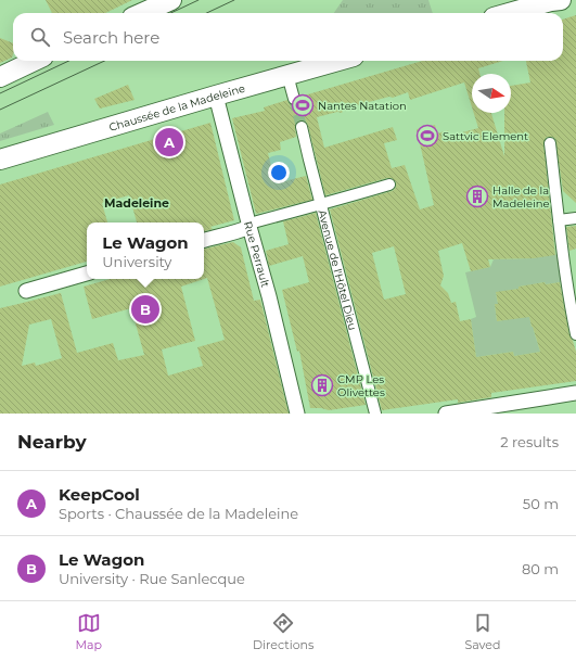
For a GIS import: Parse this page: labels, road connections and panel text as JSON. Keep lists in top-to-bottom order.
{
  "streets": {
    "main road": ["Chaussée de la Madeleine"],
    "street": ["Rue Perrault", "Avenue de l'Hôtel Dieu"]
  },
  "crossings": [
    ["Chaussée de la Madeleine", "Rue Perrault"]
  ],
  "districts": ["Madeleine"],
  "places": {
    "sports": ["Nantes Natation", "Sattvic Element"],
    "building": ["Halle de la Madeleine", "CMP Les Olivettes"]
  },
  "north": "right",
  "page": {
    "search": "Search here",
    "pins": ["A", "B"],
    "popup": ["Le Wagon", "University"],
    "heading": ["Nearby", "2 results"],
    "list": [
      {
        "mark": "A",
        "name": "KeepCool",
        "note": "Sports · Chaussée de la Madeleine",
        "value": "50 m"
      },
      {
        "mark": "B",
        "name": "Le Wagon",
        "note": "University · Rue Sanlecque",
        "value": "80 m"
      }
    ],
    "nav": ["Map", "Directions", "Saved"]
  }
}
